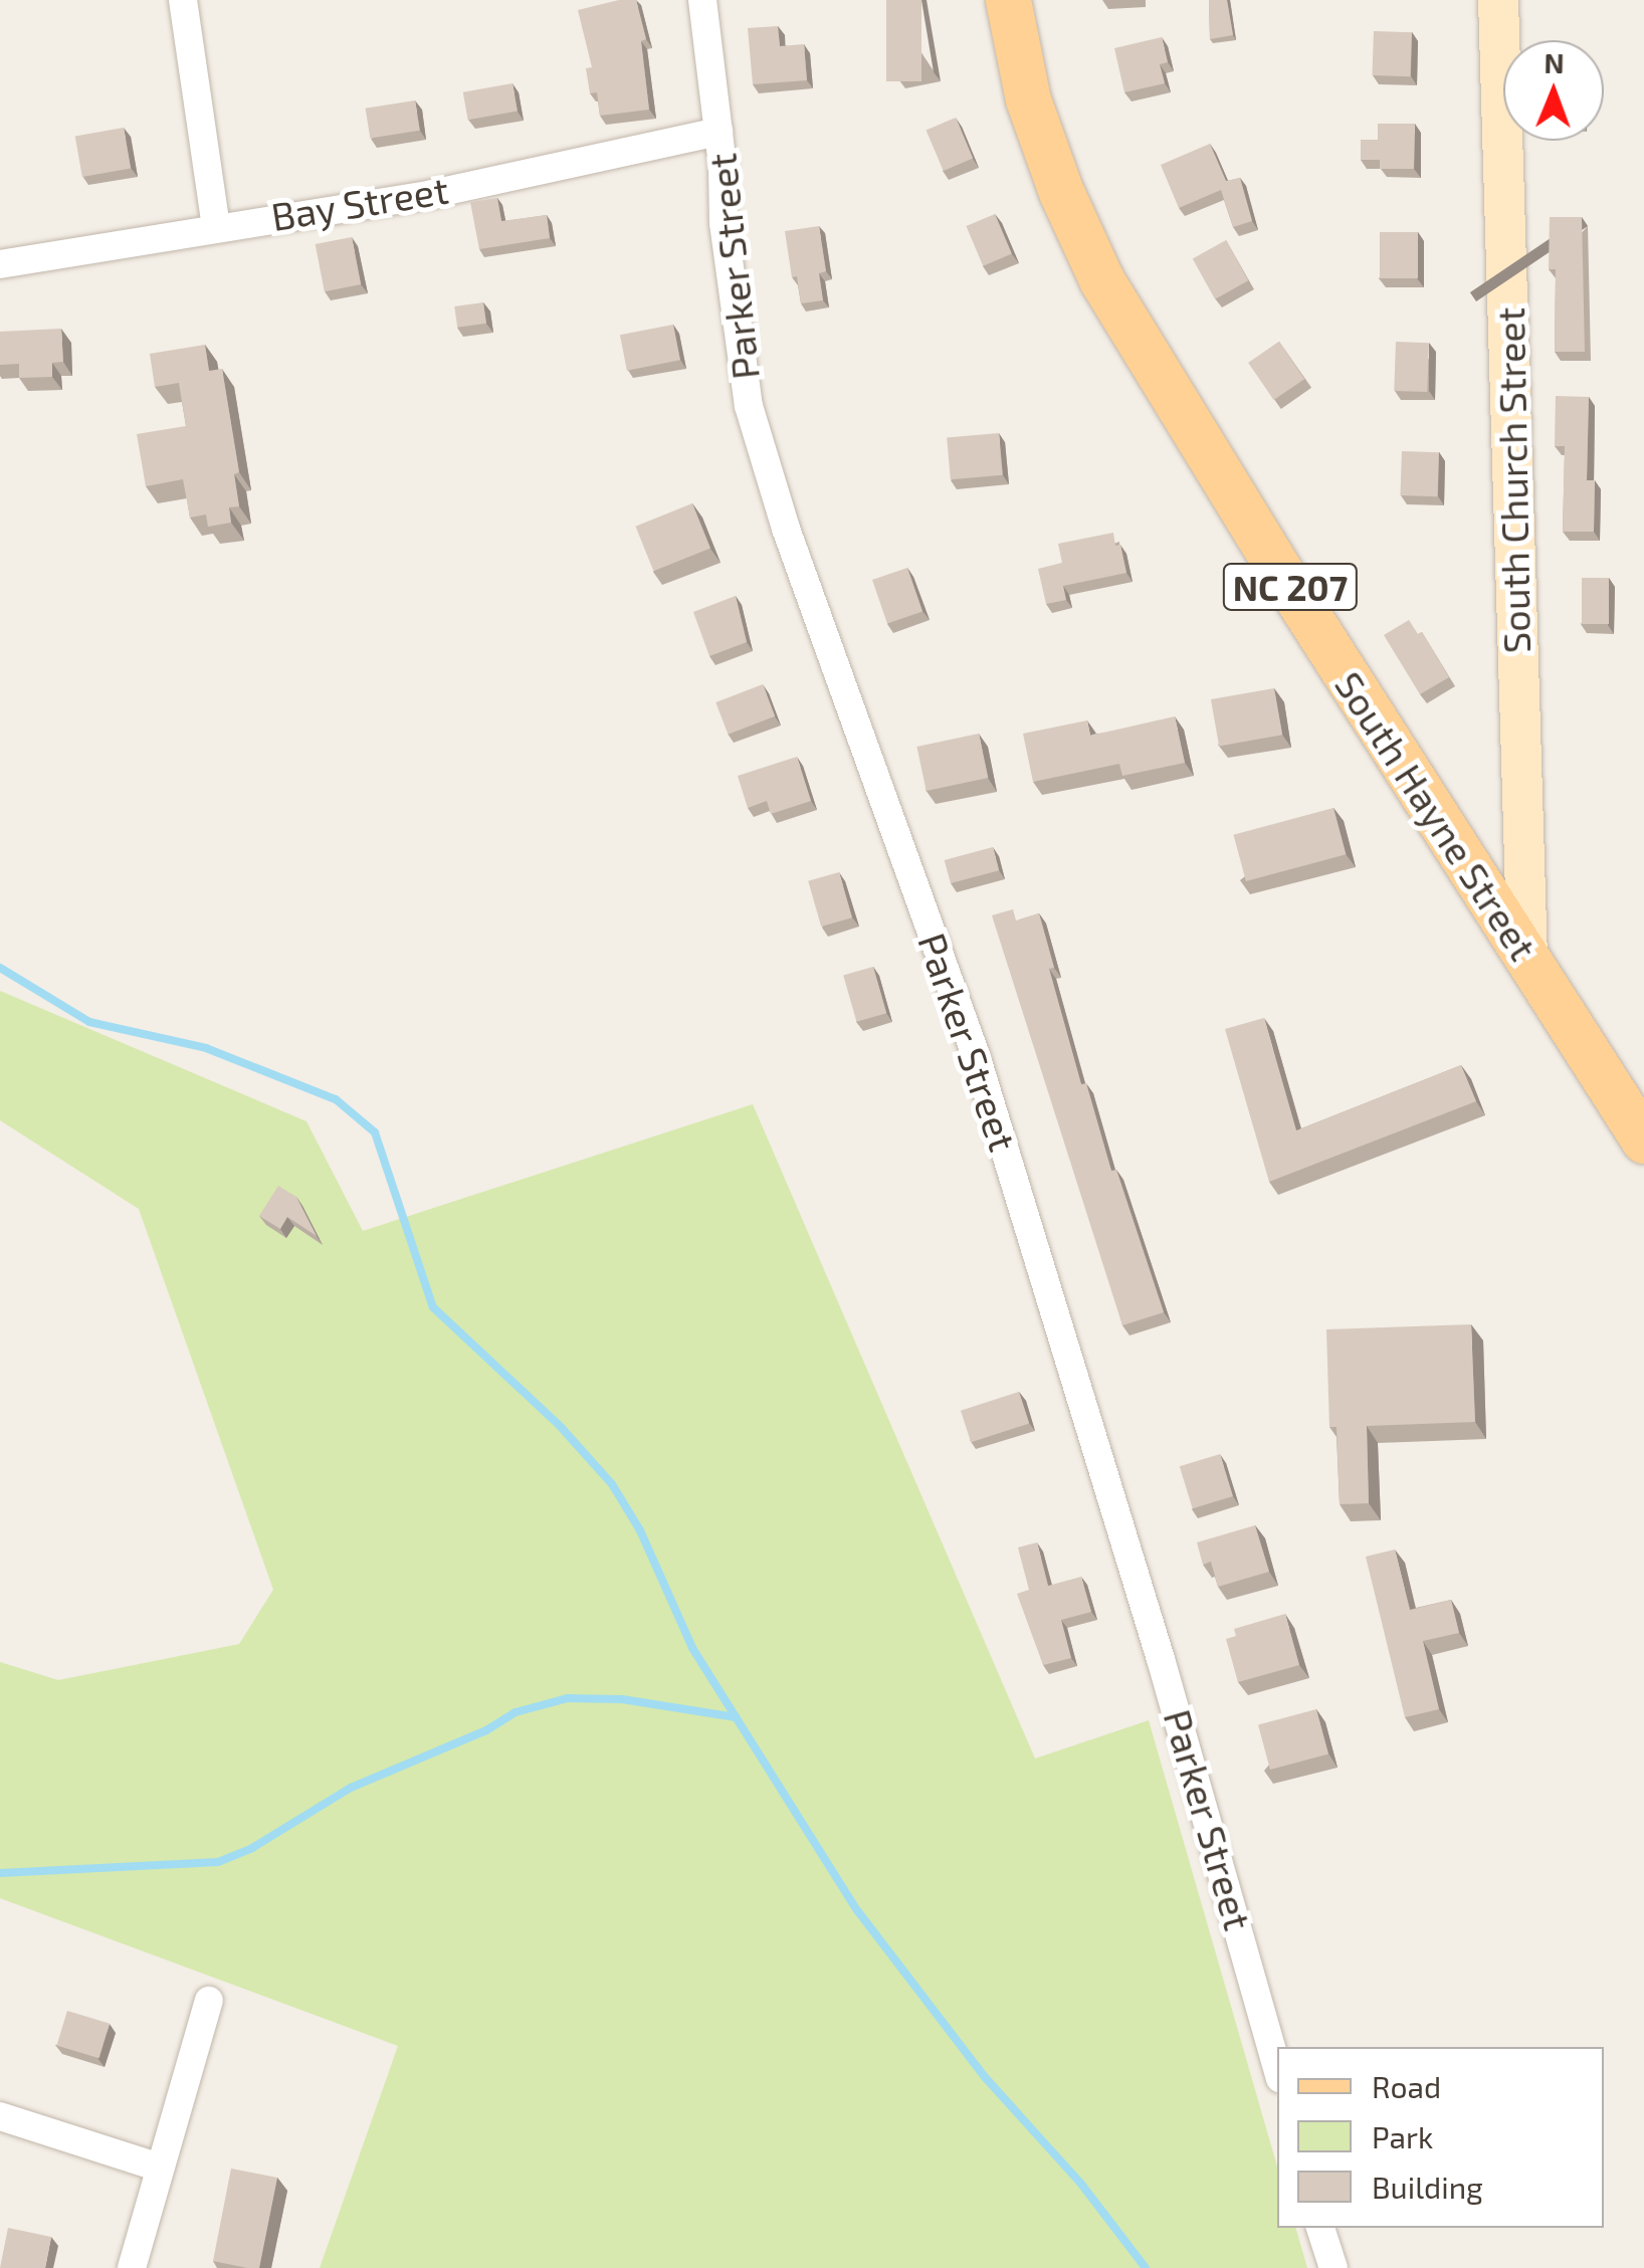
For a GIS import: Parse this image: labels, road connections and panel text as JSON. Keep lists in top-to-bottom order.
{
  "streets": {
    "main road": ["NC 207", "South Hayne Street"],
    "street": ["Bay Street", "Parker Street", "South Church Street"]
  },
  "crossings": [
    ["Bay Street", "Parker Street"],
    ["South Church Street", "South Hayne Street"]
  ],
  "legend": ["Road", "Park", "Building"],
  "north": "top"
}
